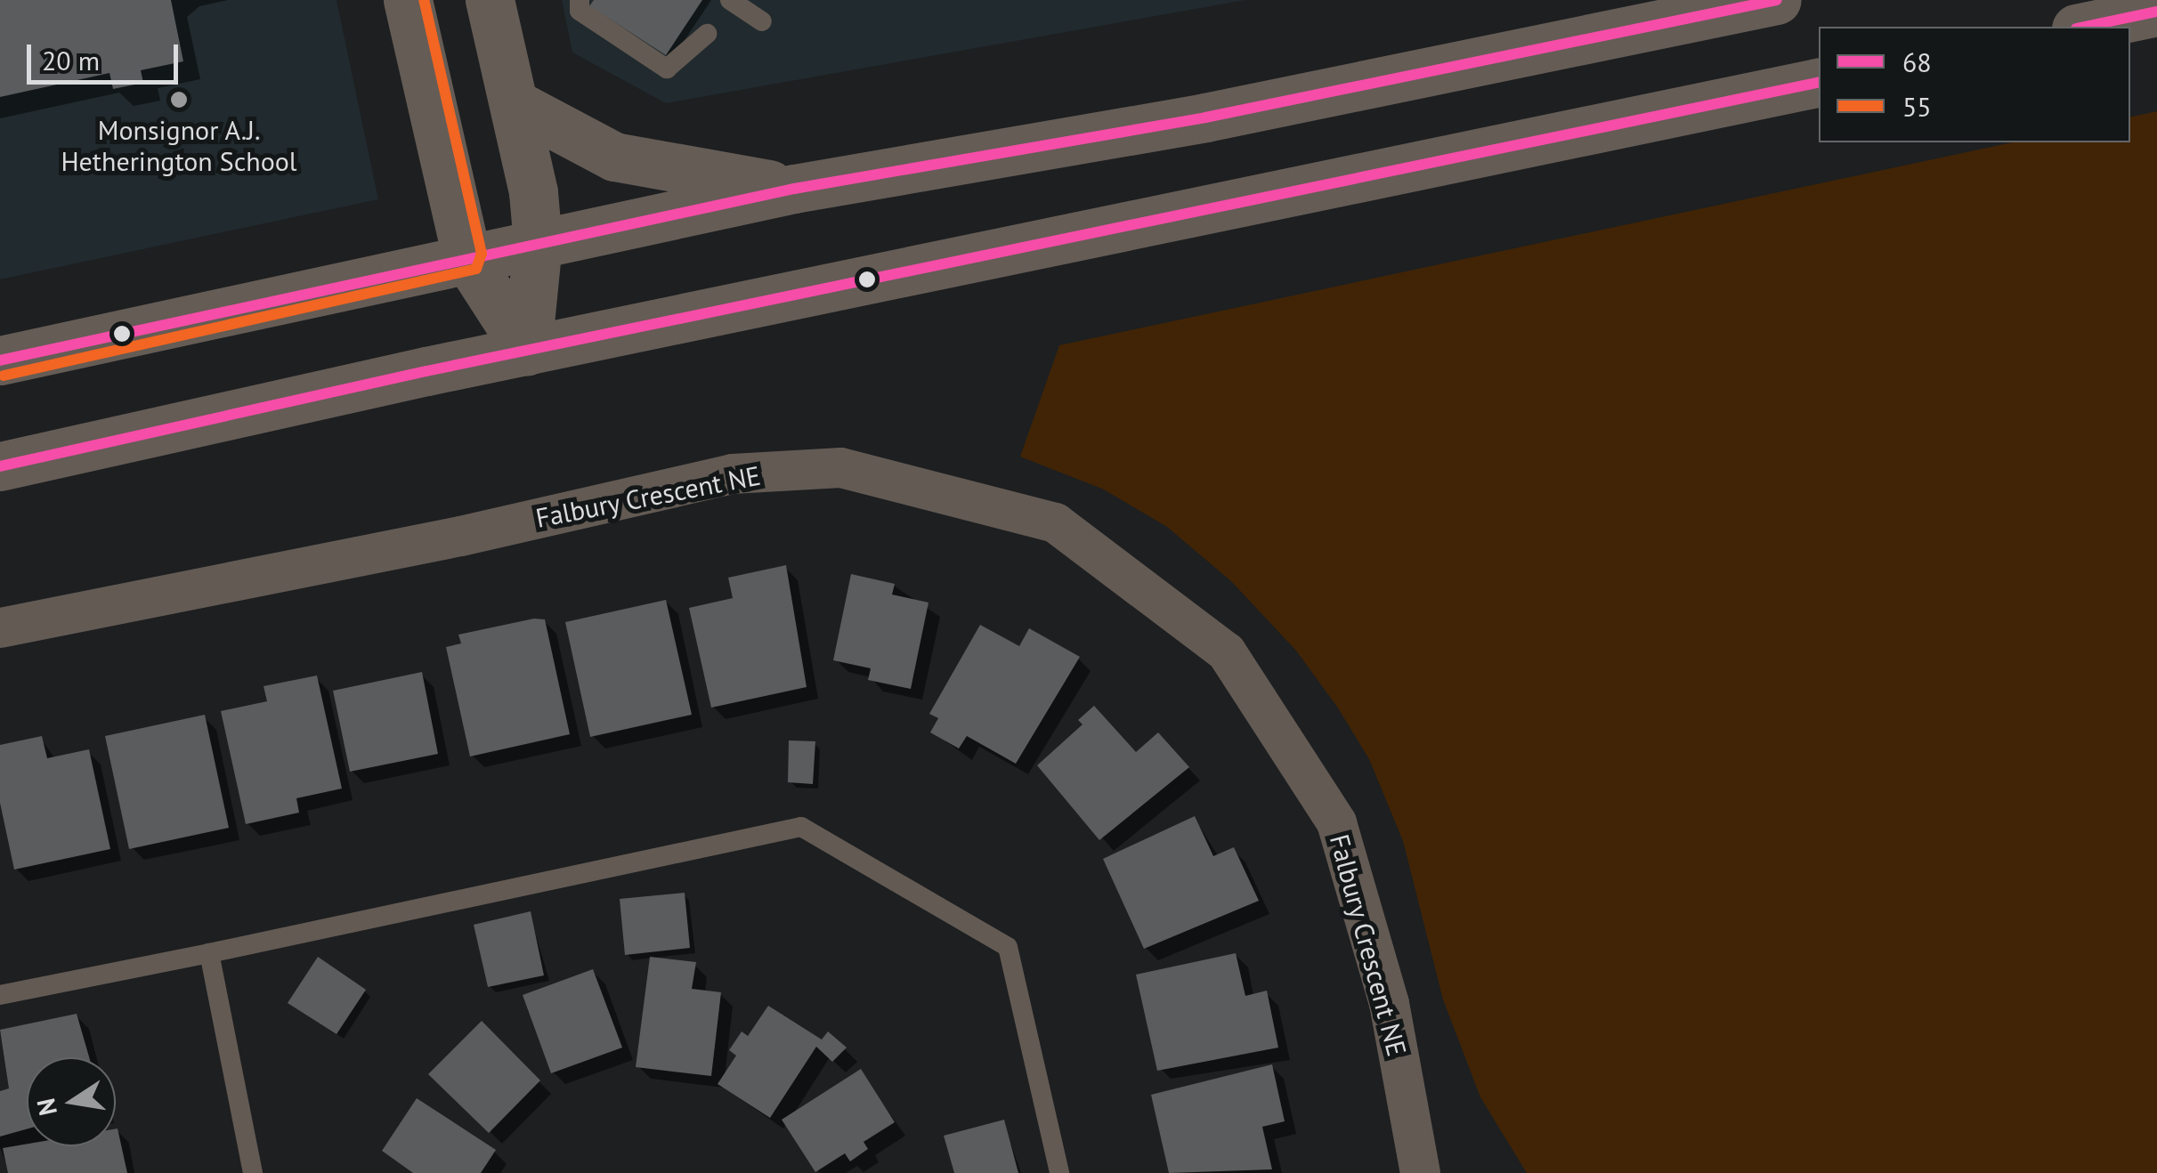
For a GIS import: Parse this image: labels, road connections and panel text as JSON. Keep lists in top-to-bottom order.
{
  "streets": {
    "street": ["Falbury Crescent NE"]
  },
  "places": ["Monsignor A.J. Hetherington School"],
  "lines": ["transit line 68", "transit line 55"],
  "legend": ["68", "55"],
  "scale_bar": "20 m",
  "north": "left"
}
